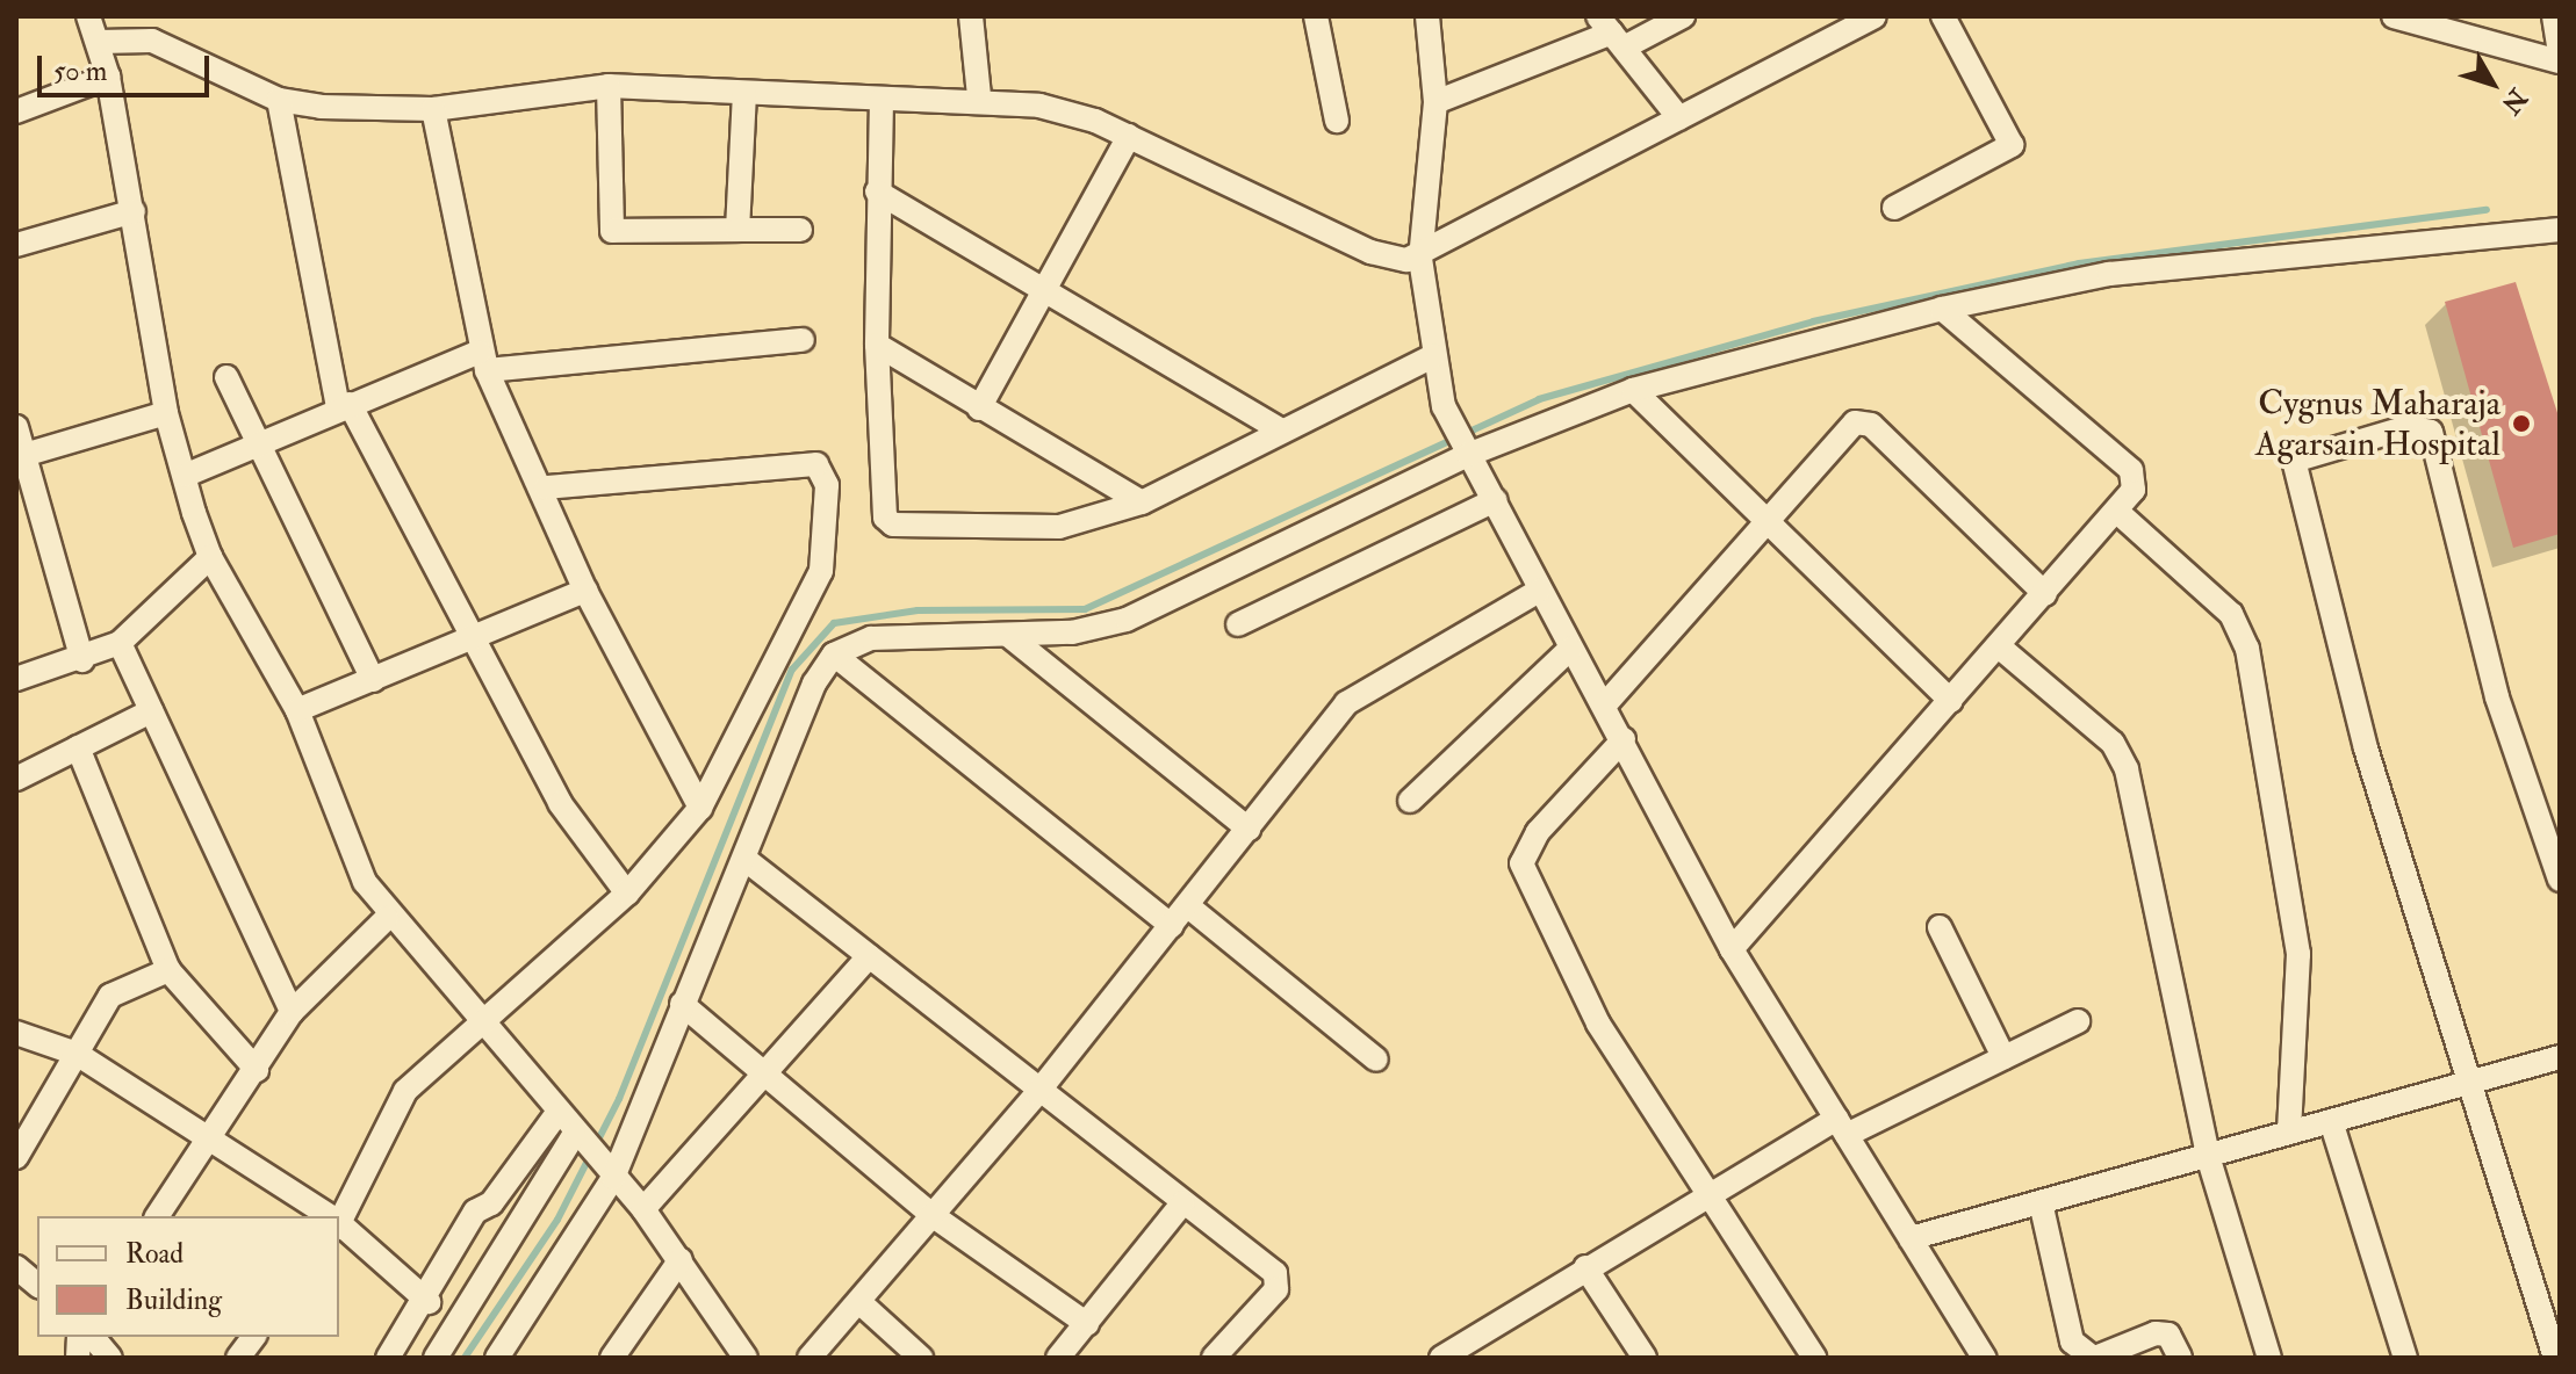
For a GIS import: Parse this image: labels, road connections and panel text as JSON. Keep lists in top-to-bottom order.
{
  "places": ["Cygnus Maharaja Agarsain Hospital"],
  "legend": ["Road", "Building"],
  "scale_bar": "50 m",
  "north": "bottom right"
}
